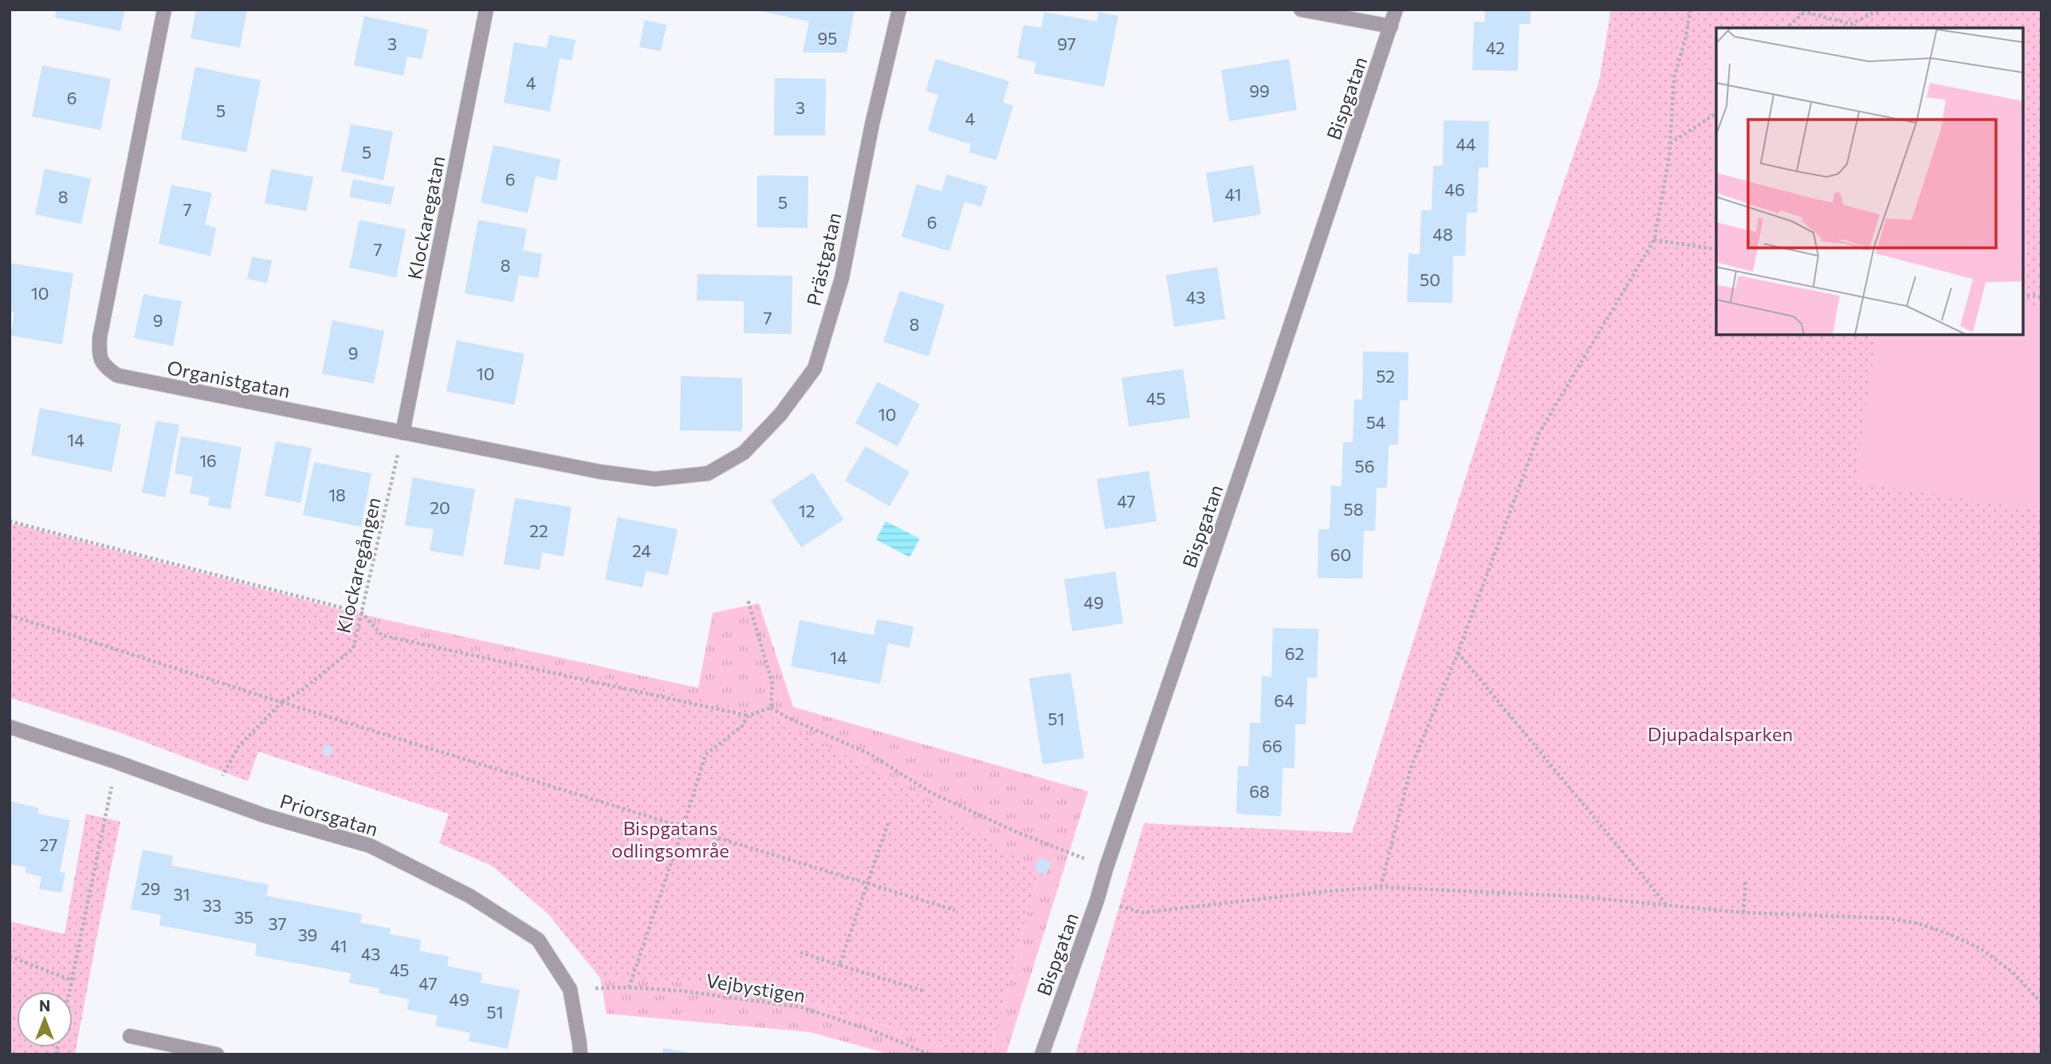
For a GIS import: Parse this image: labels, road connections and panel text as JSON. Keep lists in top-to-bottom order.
{
  "streets": {
    "street": [
      "Bispgatan",
      "Klockaregatan",
      "Prästgatan",
      "Organistgatan",
      "Priorsgatan"
    ],
    "path": ["Klockaregången", "Vejbystigen"]
  },
  "crossings": [
    ["Klockaregatan", "Organistgatan"],
    ["Klockaregatan", "Klockaregången"],
    ["Prästgatan", "Organistgatan"],
    ["Organistgatan", "Klockaregången"],
    ["Klockaregången", "Priorsgatan"],
    ["Priorsgatan", "Vejbystigen"]
  ],
  "parks": ["Djupadalsparken", "Bispgatans odlingsområe"],
  "house_numbers": [
    "95",
    "3",
    "97",
    "42",
    "4",
    "99",
    "6",
    "3",
    "5",
    "4",
    "44",
    "5",
    "6",
    "46",
    "41",
    "8",
    "5",
    "7",
    "6",
    "48",
    "7",
    "8",
    "50",
    "10",
    "43",
    "7",
    "9",
    "8",
    "9",
    "10",
    "52",
    "45",
    "10",
    "54",
    "14",
    "16",
    "56",
    "18",
    "47",
    "20",
    "58",
    "12",
    "22",
    "24",
    "60",
    "49",
    "62",
    "14",
    "64",
    "51",
    "66",
    "68",
    "27",
    "29",
    "31",
    "33",
    "35",
    "37",
    "39",
    "41",
    "43",
    "45",
    "47",
    "49",
    "51"
  ],
  "north": "top"
}
